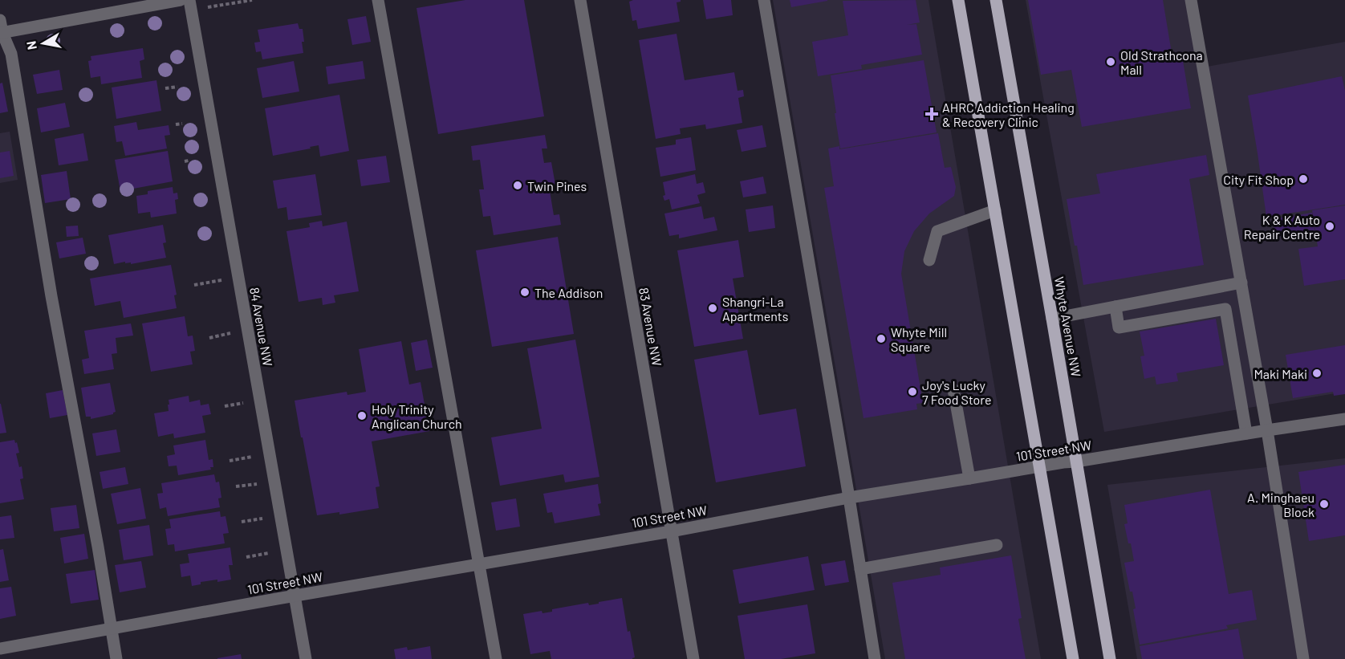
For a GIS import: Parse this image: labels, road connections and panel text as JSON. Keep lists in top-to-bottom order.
{
  "streets": {
    "main road": ["Whyte Avenue NW"],
    "street": ["84 Avenue NW", "83 Avenue NW", "101 Street NW"]
  },
  "crossings": [
    ["84 Avenue NW", "101 Street NW"],
    ["83 Avenue NW", "101 Street NW"],
    ["Whyte Avenue NW", "101 Street NW"]
  ],
  "places": {
    "other": [
      "Old Strathcona Mall",
      "City Fit Shop",
      "Twin Pines",
      "K & K Auto Repair Centre",
      "The Addison",
      "Shangri-La Apartments",
      "Whyte Mill Square",
      "Maki Maki",
      "Joy's Lucky 7 Food Store",
      "Holy Trinity Anglican Church",
      "A. Minghaeu Block"
    ],
    "health": ["AHRC Addiction Healing & Recovery Clinic"]
  },
  "north": "left"
}
